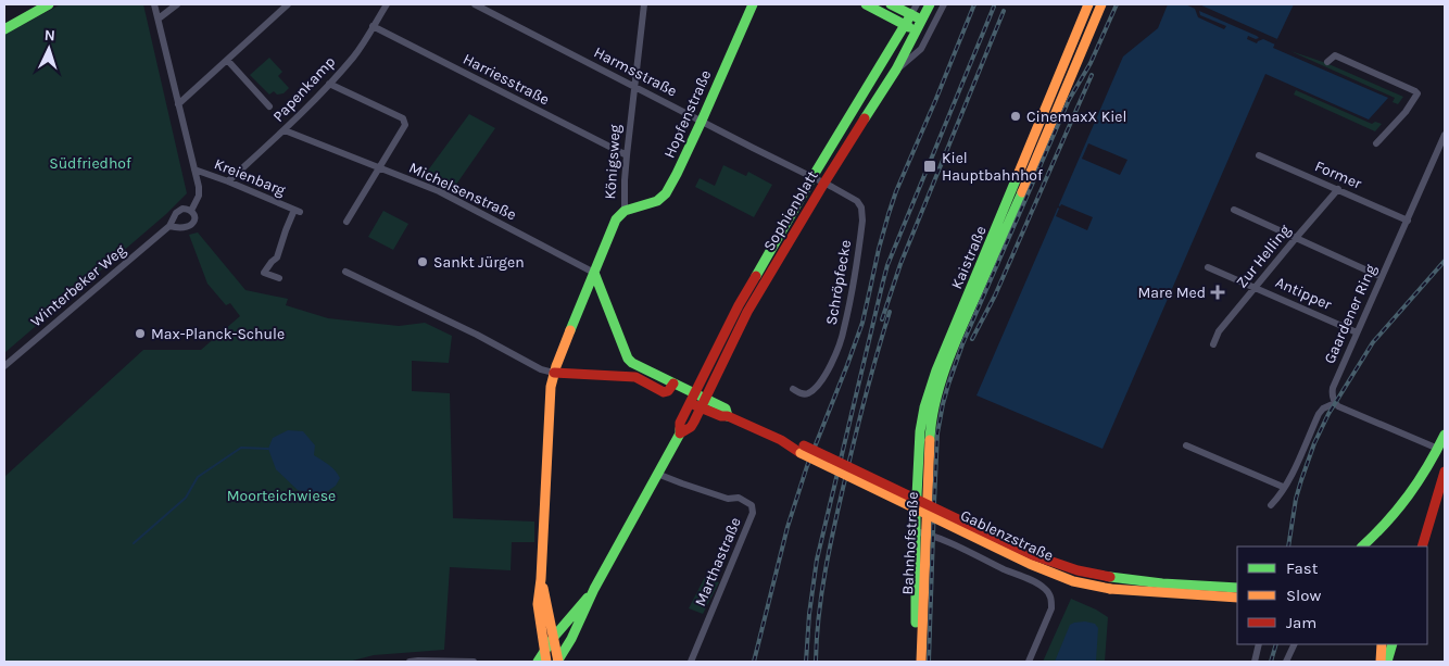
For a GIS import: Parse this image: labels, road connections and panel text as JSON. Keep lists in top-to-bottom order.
{
  "streets": {
    "main road": [
      "Hopfenstraße",
      "Königsweg",
      "Sophienblatt",
      "Kaistraße",
      "Gablenzstraße",
      "Bahnhofstraße"
    ],
    "street": [
      "Harmsstraße",
      "Harriesstraße",
      "Papenkamp",
      "Former",
      "Kreienbarg",
      "Michelsenstraße",
      "Zur Helling",
      "Schröpfecke",
      "Winterbeker Weg",
      "Antipper",
      "Gaardener Ring",
      "Marthastraße"
    ]
  },
  "crossings": [
    ["Harmsstraße", "Hopfenstraße"],
    ["Harmsstraße", "Königsweg"],
    ["Harmsstraße", "Sophienblatt"],
    ["Harmsstraße", "Schröpfecke"],
    ["Harriesstraße", "Papenkamp"],
    ["Harriesstraße", "Königsweg"],
    ["Papenkamp", "Kreienbarg"],
    ["Papenkamp", "Michelsenstraße"],
    ["Hopfenstraße", "Königsweg"],
    ["Königsweg", "Michelsenstraße"],
    ["Königsweg", "Sophienblatt"],
    ["Königsweg", "Gablenzstraße"],
    ["Former", "Zur Helling"],
    ["Former", "Gaardener Ring"],
    ["Kreienbarg", "Winterbeker Weg"],
    ["Michelsenstraße", "Gablenzstraße"],
    ["Sophienblatt", "Schröpfecke"],
    ["Sophienblatt", "Gablenzstraße"],
    ["Sophienblatt", "Marthastraße"],
    ["Zur Helling", "Antipper"],
    ["Kaistraße", "Bahnhofstraße"],
    ["Antipper", "Gaardener Ring"]
  ],
  "parks": ["Südfriedhof", "Moorteichwiese"],
  "places": {
    "other": ["CinemaxX Kiel", "Sankt Jürgen", "Max-Planck-Schule"],
    "transit": ["Kiel Hauptbahnhof"],
    "health": ["Mare Med"]
  },
  "legend": ["Fast", "Slow", "Jam"],
  "north": "top"
}
